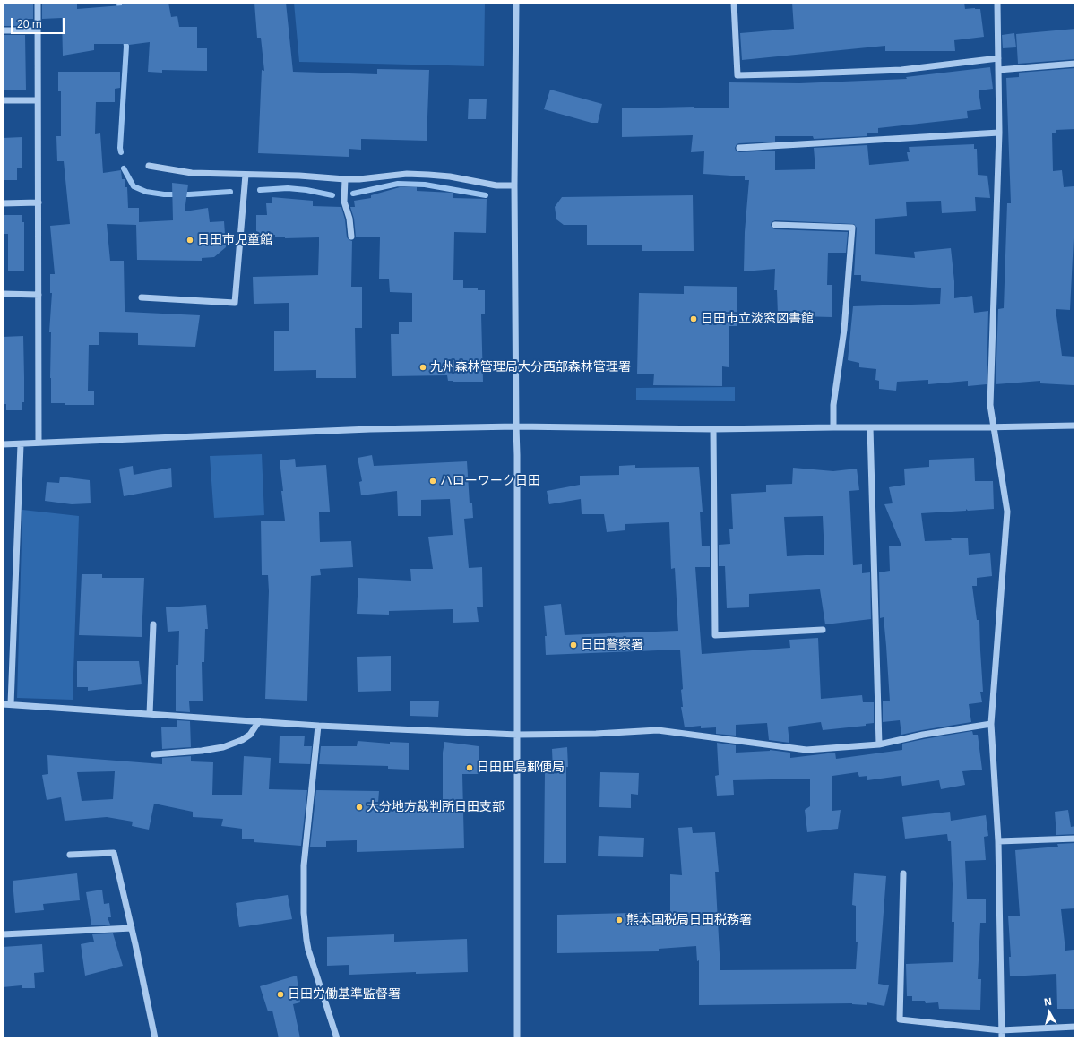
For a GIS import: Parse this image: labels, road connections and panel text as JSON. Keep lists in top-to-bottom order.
{
  "places": [
    "日田市児童館",
    "日田市立淡窓図書館",
    "九州森林管理局大分西部森林管理署",
    "ハローワーク日田",
    "日田警察署",
    "日田田島郵便局",
    "大分地方裁判所日田支部",
    "熊本国税局日田税務署",
    "日田労働基準監督署"
  ],
  "scale_bar": "20 m",
  "north": "top"
}
